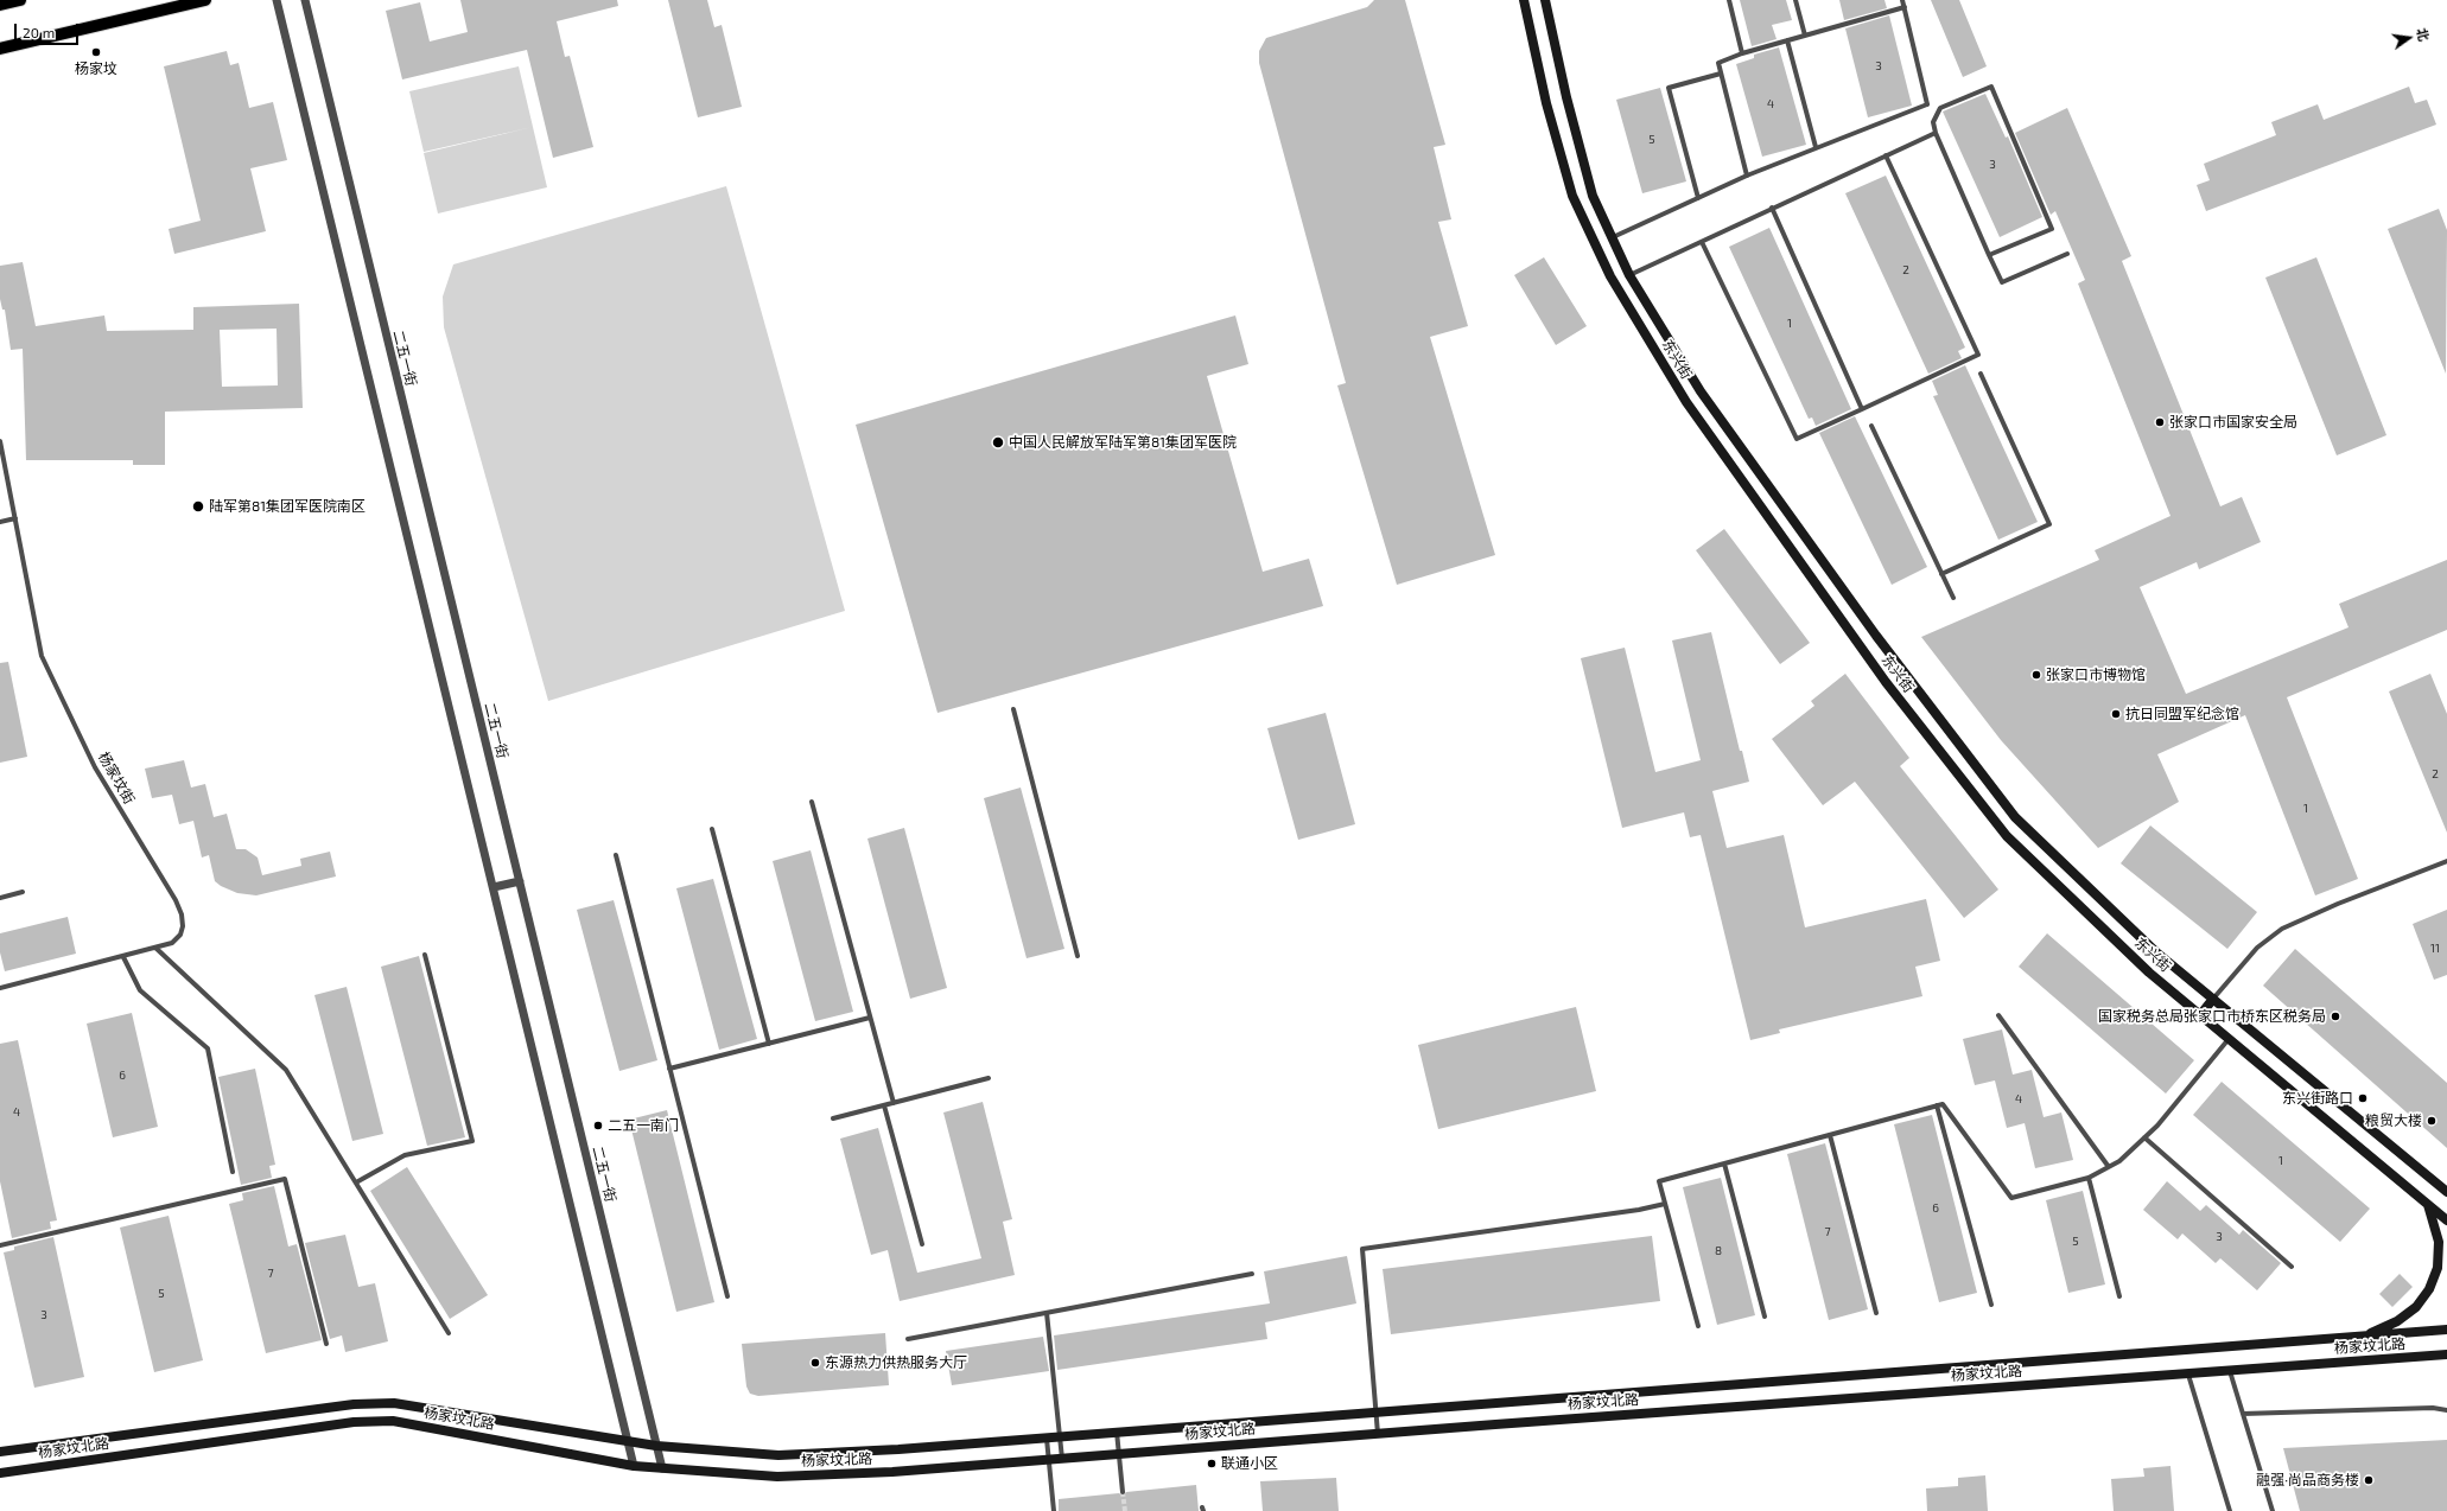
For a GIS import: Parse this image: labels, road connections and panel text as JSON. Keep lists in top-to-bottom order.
{
  "streets": {
    "main road": ["东兴街", "杨家坟北路"],
    "street": ["二五一街", "杨家坟街"]
  },
  "crossings": [
    ["二五一街", "杨家坟北路"]
  ],
  "places": [
    "杨家坟",
    "张家口市国家安全局",
    "中国人民解放军陆军第81集团军医院",
    "陆军第81集团军医院南区",
    "张家口市博物馆",
    "抗日同盟军纪念馆",
    "国家税务总局张家口市桥东区税务局",
    "东兴街路口",
    "粮贸大楼",
    "二五一南门",
    "东源热力供热服务大厅",
    "联通小区",
    "融强·尚品商务楼"
  ],
  "house_numbers": [
    "3",
    "4",
    "5",
    "3",
    "2",
    "1",
    "2",
    "1",
    "11",
    "6",
    "4",
    "4",
    "1",
    "6",
    "7",
    "3",
    "5",
    "8",
    "7",
    "5",
    "3"
  ],
  "scale_bar": "20 m",
  "north": "right"
}
